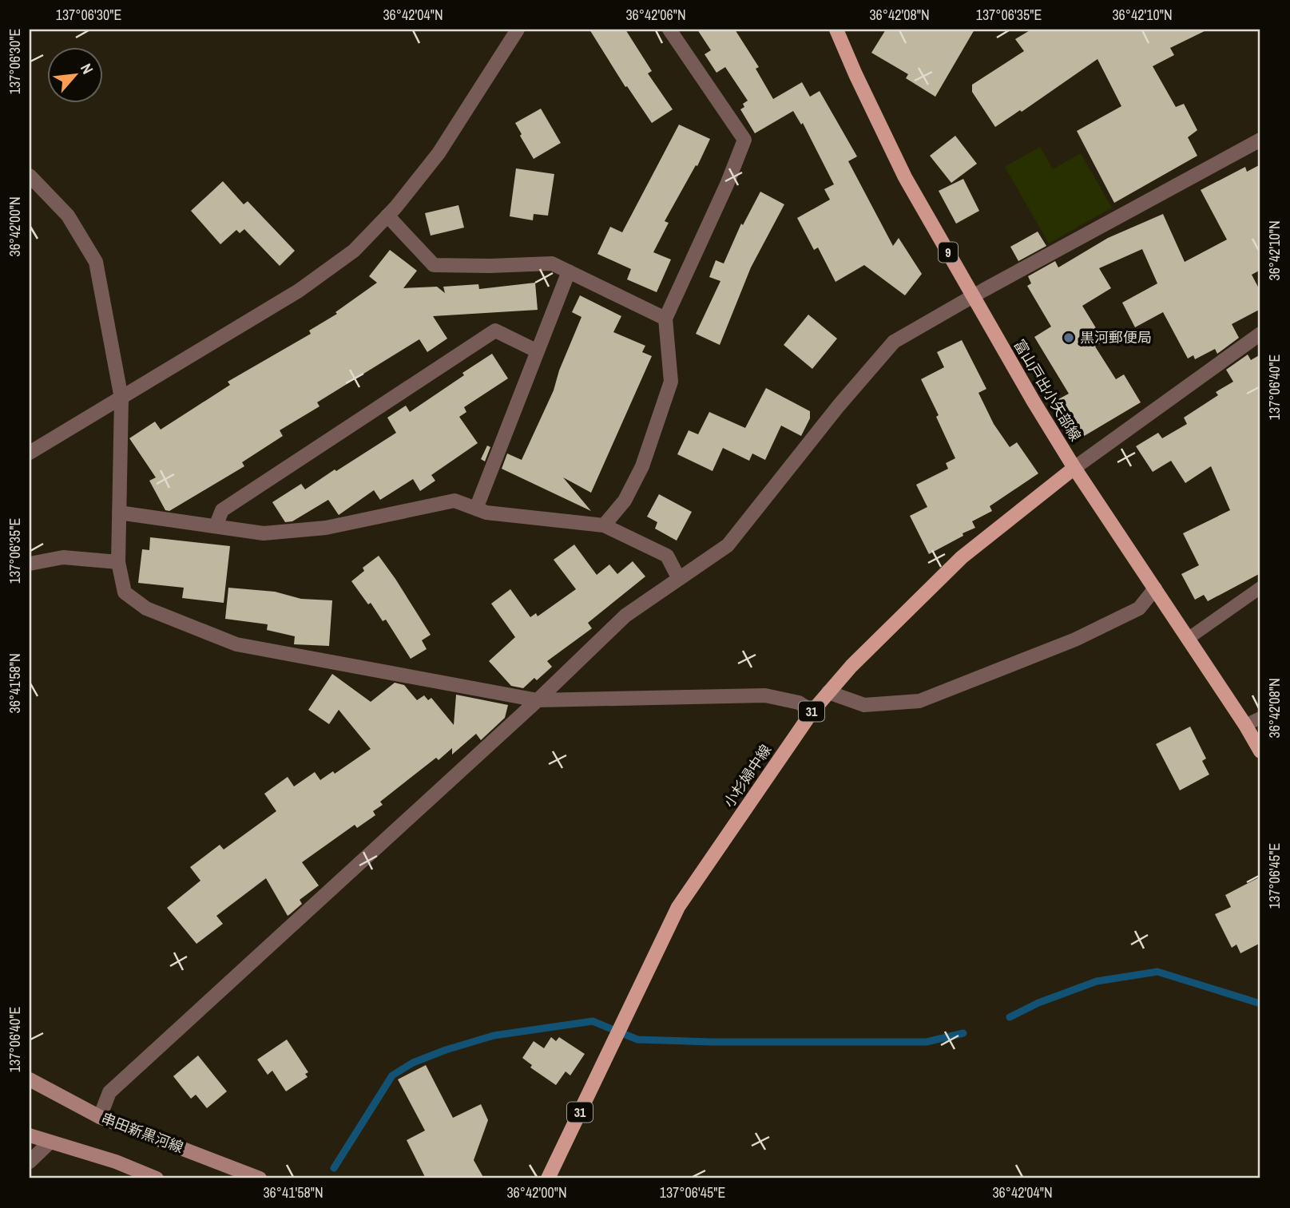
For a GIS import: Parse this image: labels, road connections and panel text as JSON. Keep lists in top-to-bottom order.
{
  "streets": {
    "main road": [
      "9",
      "富山戸出小矢部線",
      "31",
      "小杉婦中線",
      "串田新黒河線"
    ]
  },
  "crossings": [
    ["富山戸出小矢部線", "小杉婦中線"]
  ],
  "places": ["黒河郵便局"],
  "north": "top right",
  "coordinates": [
    "137°06'30\"E",
    "36°42'04\"N",
    "36°42'06\"N",
    "36°42'08\"N",
    "137°06'35\"E",
    "36°42'10\"N",
    "36°42'00\"N",
    "137°06'40\"E",
    "36°41'58\"N",
    "137°06'45\"E"
  ]
}
